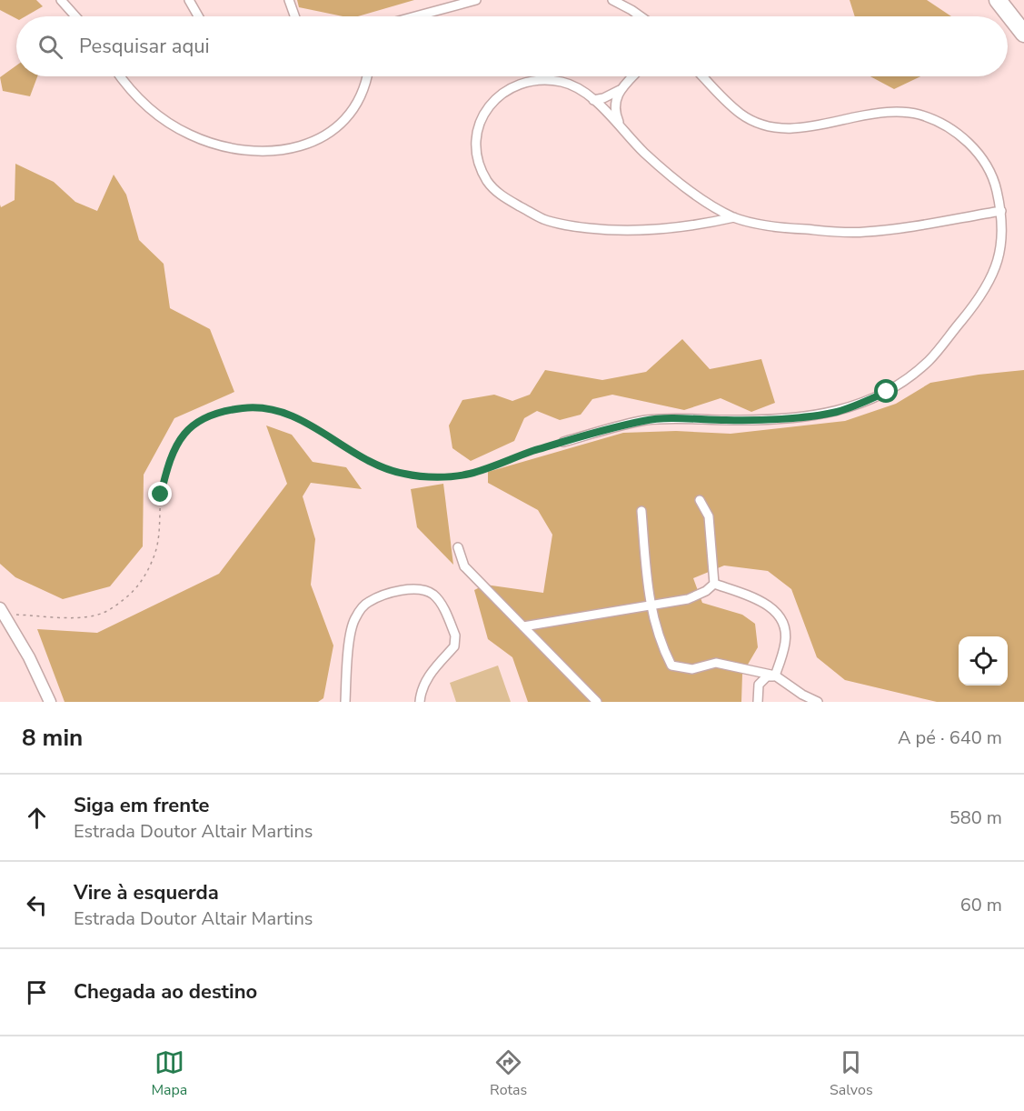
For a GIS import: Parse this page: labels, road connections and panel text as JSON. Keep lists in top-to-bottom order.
{
  "page": {
    "search": "Pesquisar aqui",
    "heading": ["8 min", "A pé · 640 m"],
    "list": [
      ["Siga em frente", "Estrada Doutor Altair Martins", "580 m"],
      ["Vire à esquerda", "Estrada Doutor Altair Martins", "60 m"],
      "Chegada ao destino"
    ],
    "nav": ["Mapa", "Rotas", "Salvos"]
  }
}
